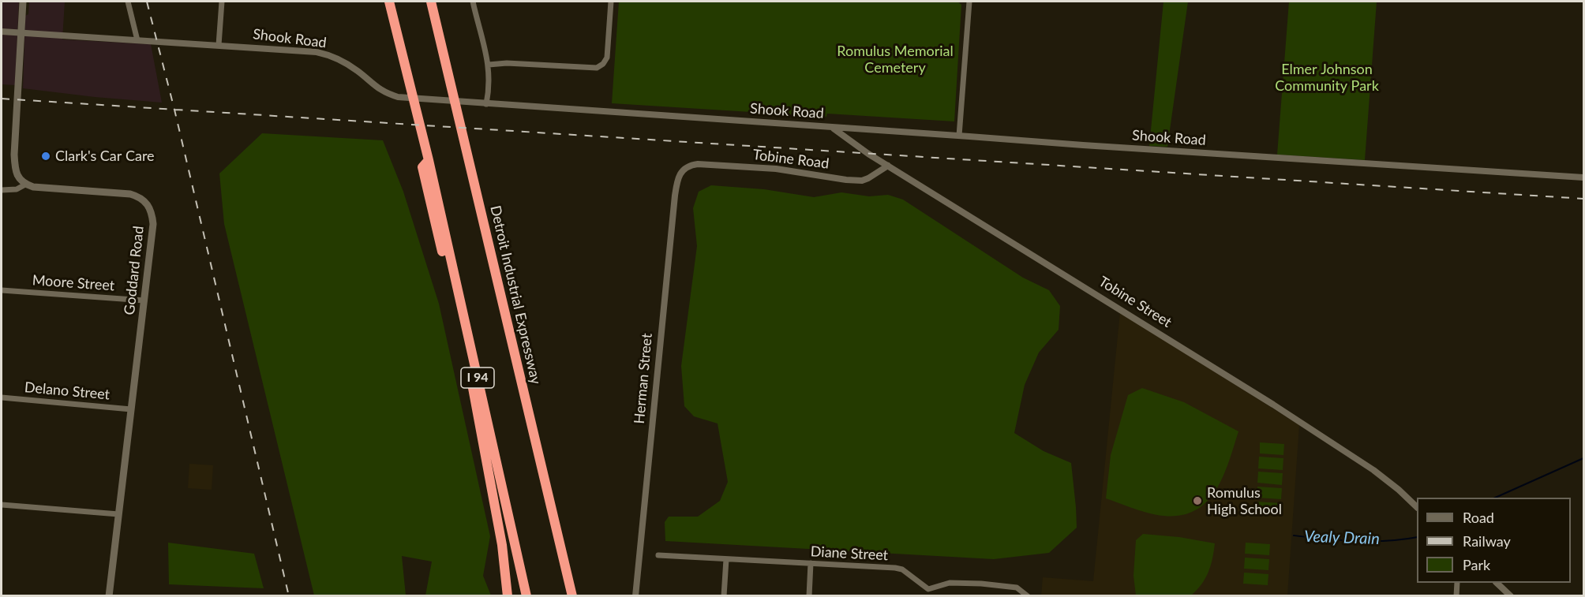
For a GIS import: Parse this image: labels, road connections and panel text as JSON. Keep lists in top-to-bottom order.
{
  "streets": {
    "highway": ["Detroit Industrial Expressway", "I 94"],
    "main road": ["Goddard Road"],
    "street": [
      "Shook Road",
      "Tobine Road",
      "Moore Street",
      "Tobine Street",
      "Herman Street",
      "Delano Street",
      "Diane Street"
    ]
  },
  "crossings": [
    ["Shook Road", "Tobine Street"],
    ["Tobine Road", "Tobine Street"],
    ["Tobine Road", "Herman Street"],
    ["Goddard Road", "Moore Street"],
    ["Goddard Road", "Delano Street"]
  ],
  "water": ["Vealy Drain"],
  "parks": ["Romulus Memorial Cemetery", "Elmer Johnson Community Park"],
  "places": ["Clark's Car Care", "Romulus High School"],
  "legend": ["Road", "Railway", "Park"]
}
